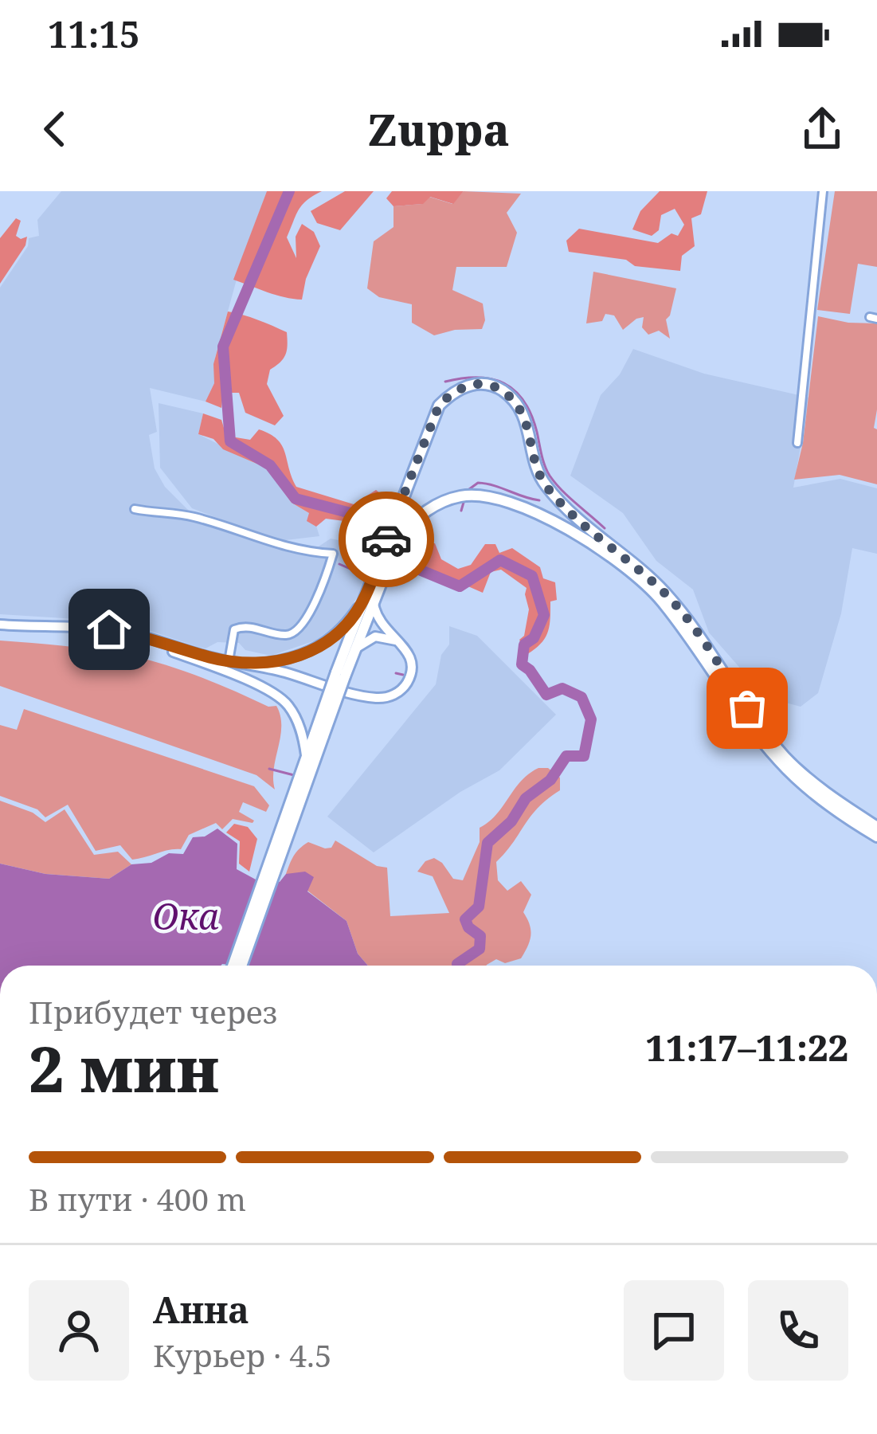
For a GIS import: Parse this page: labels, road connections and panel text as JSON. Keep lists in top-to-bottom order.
{
  "water": ["Ока"],
  "page": {
    "status": "11:15",
    "header": "Zuppa",
    "heading": ["2 мин", "Прибудет через", "11:17–11:22"],
    "panel": ["Анна", "Курьер · 4.5"],
    "bar": "В пути · 400 m"
  }
}
